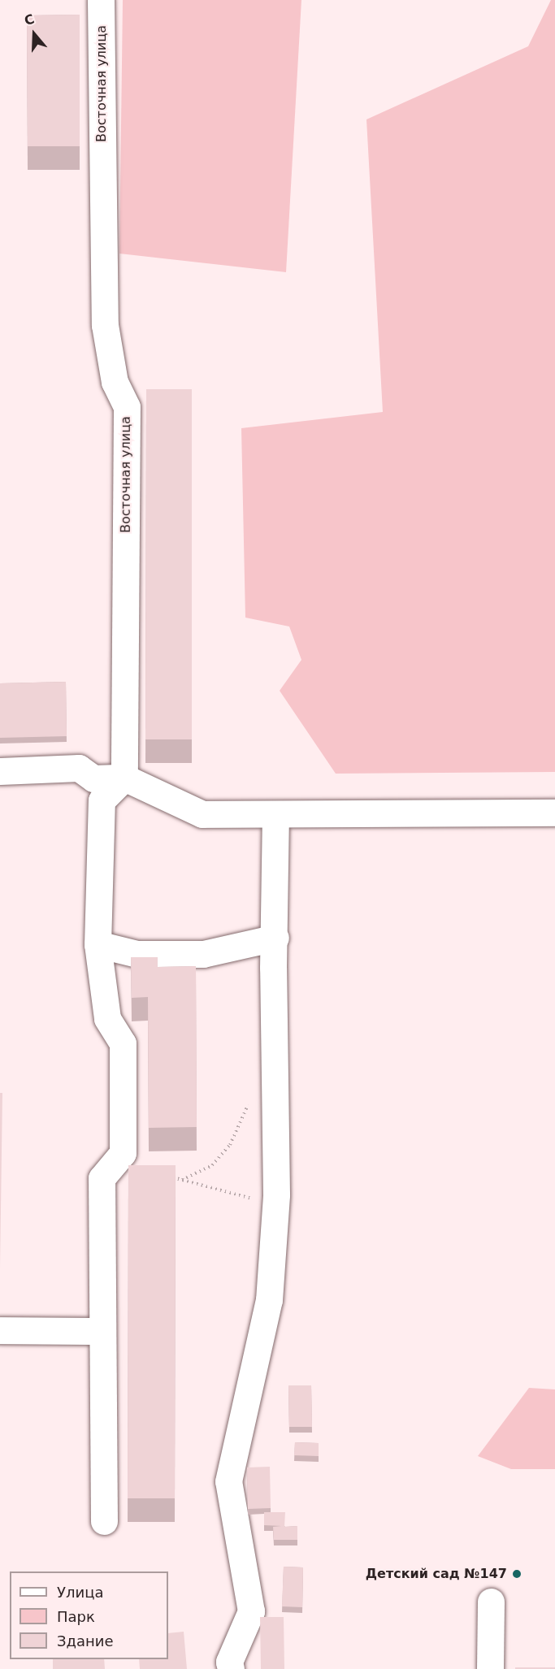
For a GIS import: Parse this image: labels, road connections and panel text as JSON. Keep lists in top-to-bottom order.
{
  "streets": {
    "street": ["Восточная улица"]
  },
  "places": ["Детский сад №147"],
  "legend": ["Улица", "Парк", "Здание"],
  "north": "top"
}
